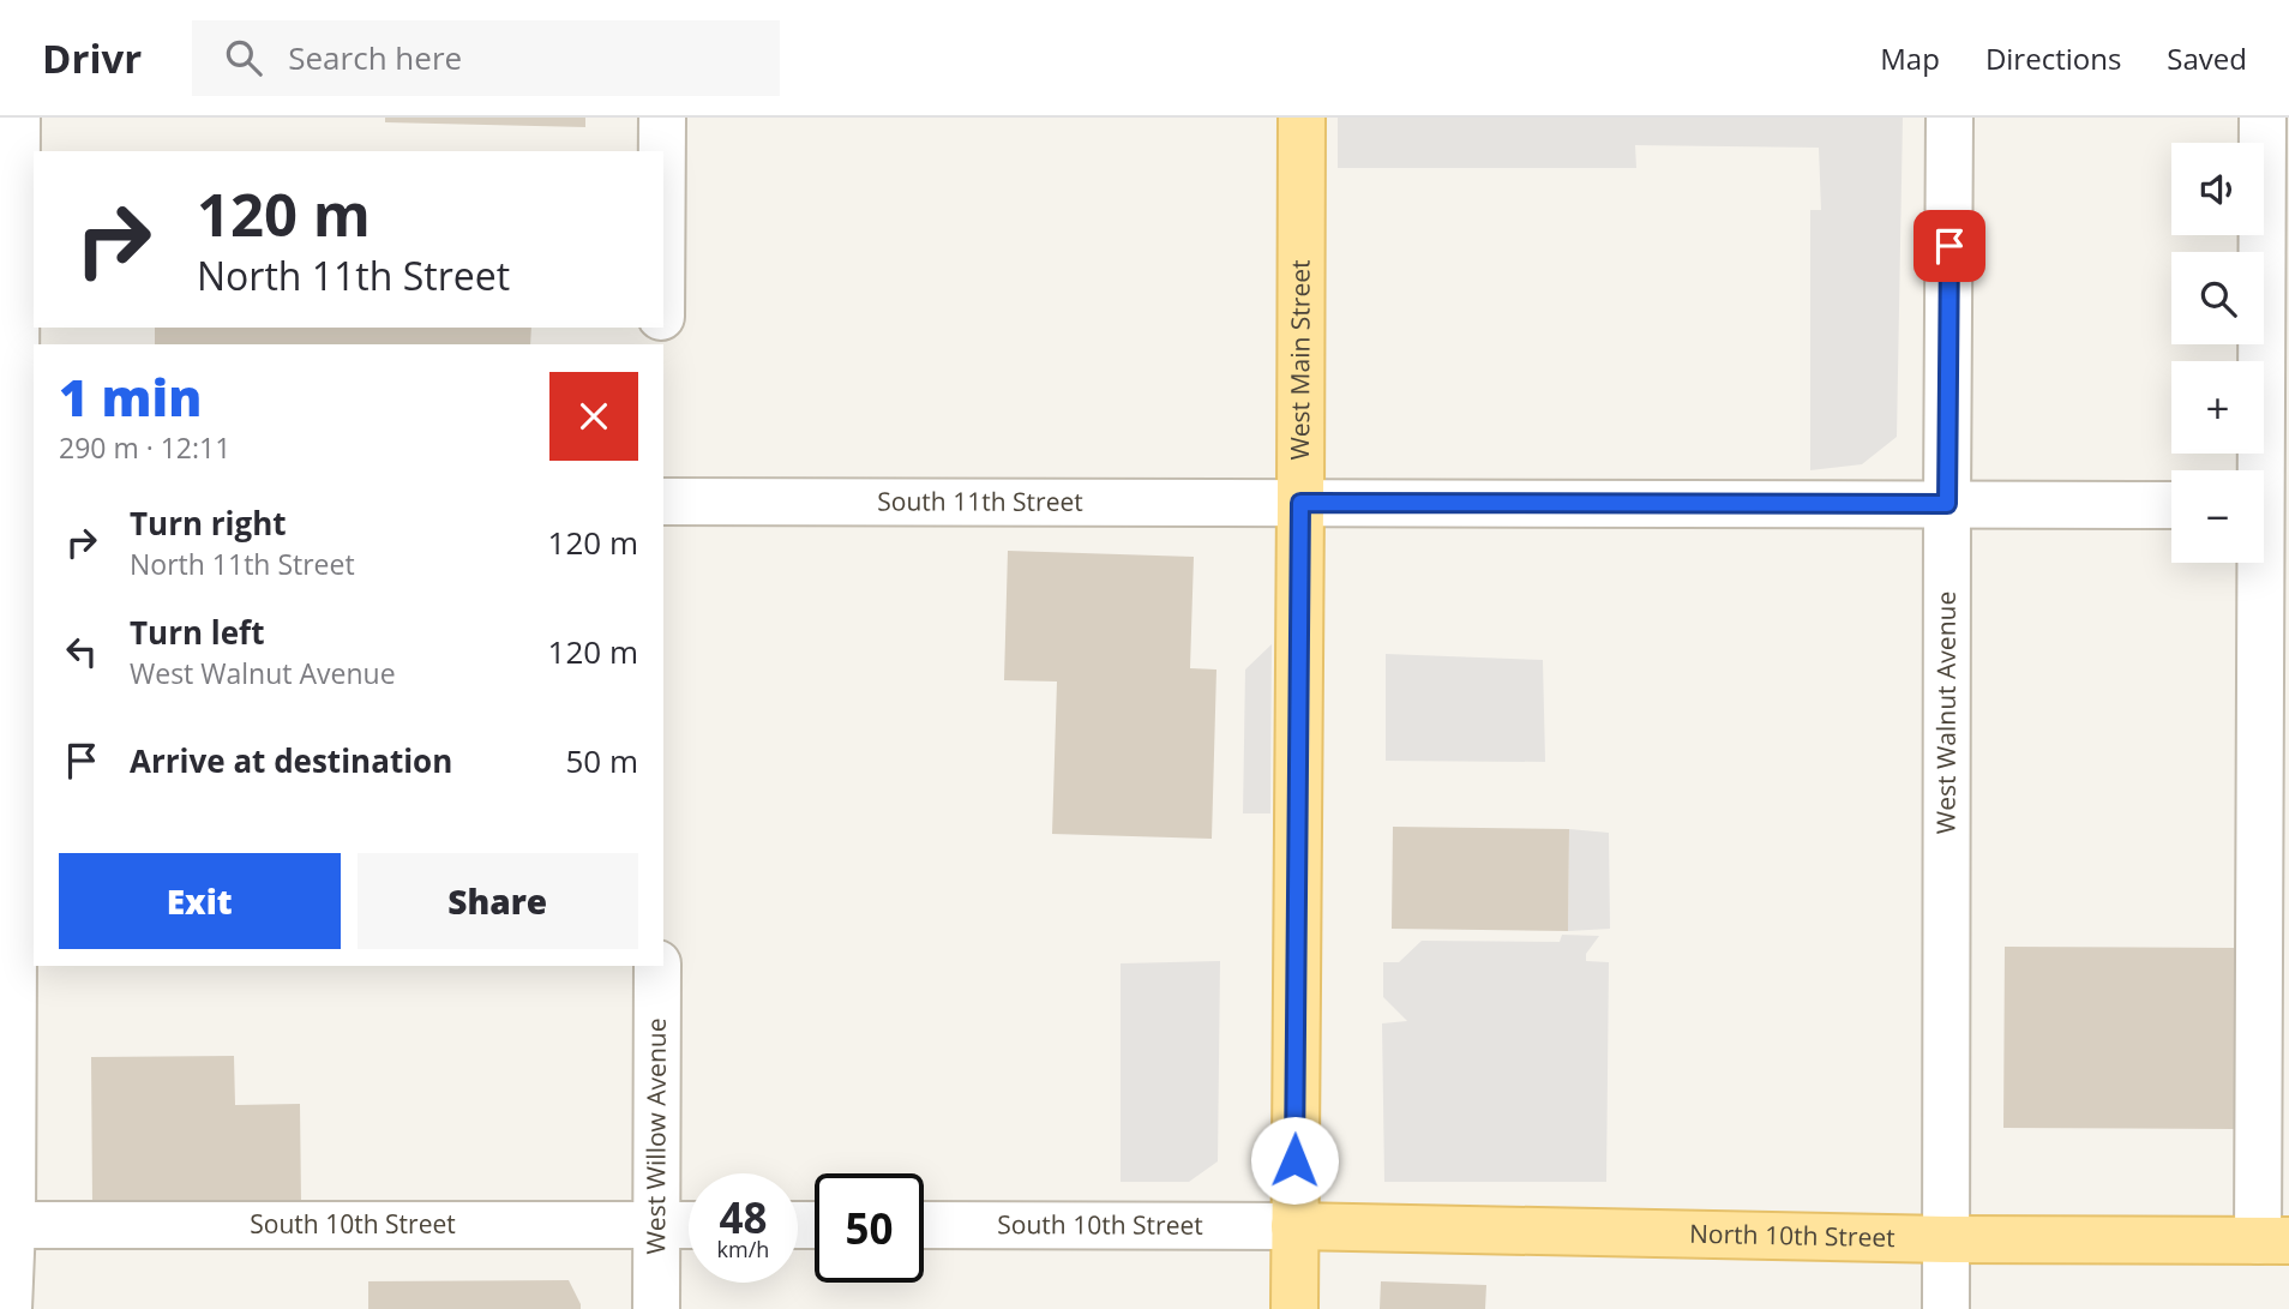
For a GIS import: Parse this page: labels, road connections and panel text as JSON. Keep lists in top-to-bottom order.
{
  "streets": {
    "main road": ["West Main Street", "North 10th Street"],
    "street": [
      "South 11th Street",
      "West Walnut Avenue",
      "West Willow Avenue",
      "South 10th Street"
    ]
  },
  "crossings": [
    ["West Main Street", "South 11th Street"],
    ["West Main Street", "South 10th Street"],
    ["West Main Street", "North 10th Street"],
    ["South 11th Street", "West Walnut Avenue"],
    ["West Walnut Avenue", "North 10th Street"],
    ["West Willow Avenue", "South 10th Street"],
    ["South 10th Street", "North 10th Street"]
  ],
  "page": {
    "header": "Drivr",
    "search": "Search here",
    "nav": ["Map", "Directions", "Saved"],
    "map_buttons": ["+", "−"],
    "turn": ["120 m", "North 11th Street"],
    "heading": ["1 min", "290 m · 12:11"],
    "list": [
      {
        "name": "Turn right",
        "note": "North 11th Street",
        "value": "120 m"
      },
      {
        "name": "Turn left",
        "note": "West Walnut Avenue",
        "value": "120 m"
      },
      {
        "name": "Arrive at destination",
        "value": "50 m"
      }
    ],
    "buttons": ["Exit", "Share"],
    "speed": "48 km/h",
    "limit": "50"
  }
}
